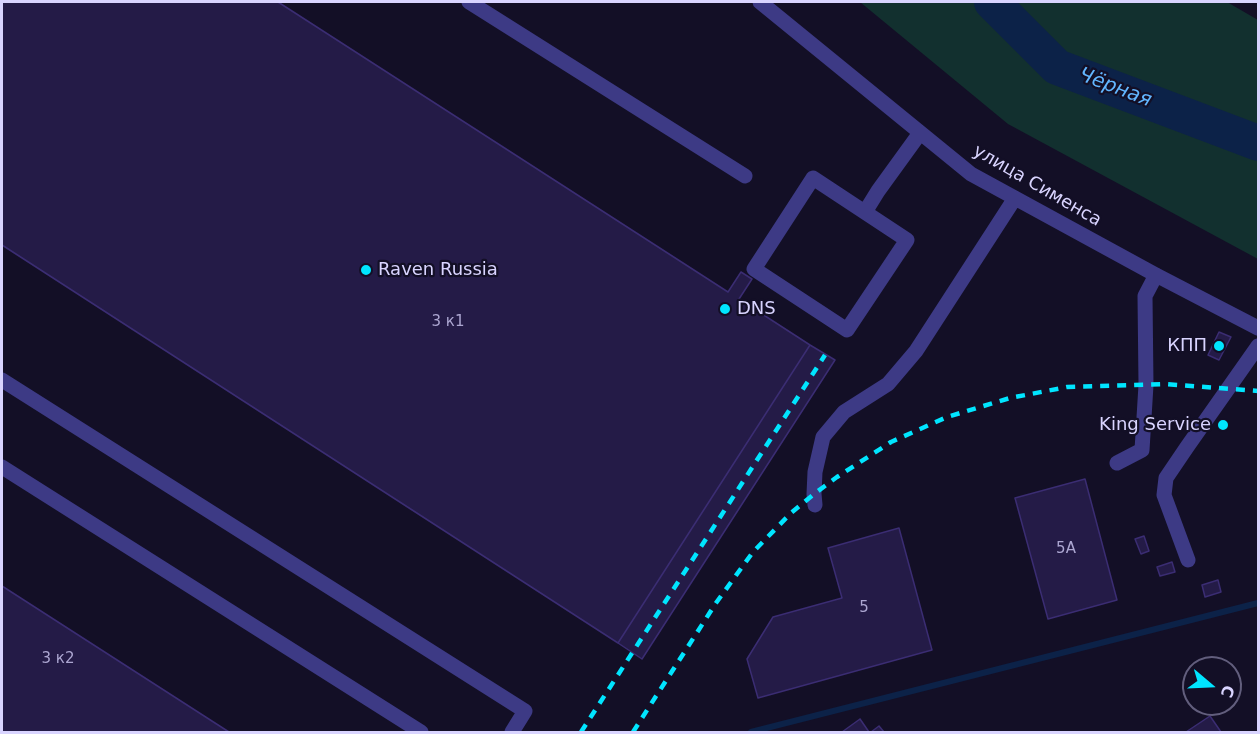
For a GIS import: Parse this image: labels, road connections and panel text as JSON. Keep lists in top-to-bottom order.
{
  "streets": {
    "street": ["улица Сименса"]
  },
  "water": ["Чёрная"],
  "places": [
    "Raven Russia",
    "DNS",
    "КПП",
    "King Service"
  ],
  "house_numbers": [
    "3 к1",
    "5А",
    "5",
    "3 к2"
  ],
  "north": "right"
}
